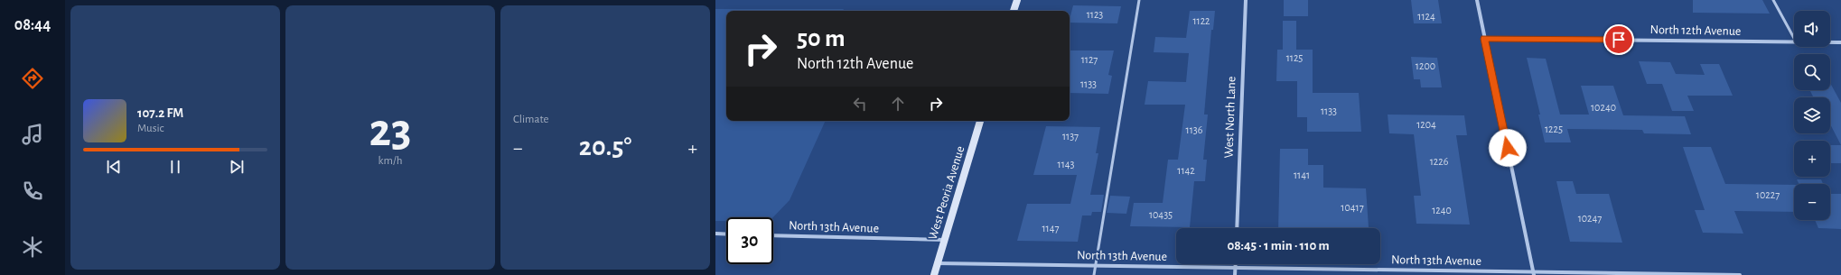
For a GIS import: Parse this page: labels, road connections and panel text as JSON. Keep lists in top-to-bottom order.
{
  "streets": {
    "main road": ["West Peoria Avenue"],
    "street": ["North 12th Avenue", "West North Lane", "North 13th Avenue"]
  },
  "crossings": [
    ["West Peoria Avenue", "North 13th Avenue"]
  ],
  "house_numbers": [
    "1123",
    "1124",
    "1122",
    "1125",
    "1127",
    "1200",
    "1133",
    "10240",
    "1133",
    "1204",
    "1225",
    "1136",
    "1137",
    "1226",
    "1143",
    "1142",
    "1141",
    "10227",
    "10417",
    "1240",
    "10435",
    "10247",
    "1147"
  ],
  "page": {
    "tabs": "08:44",
    "tile": [
      ["23", "km/h"],
      "Climate"
    ],
    "map_buttons": ["+", "−"],
    "turn": ["50 m", "North 12th Avenue"],
    "song": ["107.2 FM", "Music"],
    "heat": ["−", "20.5°", "+"],
    "limit": "30",
    "trip": "08:45 · 1 min · 110 m"
  }
}
